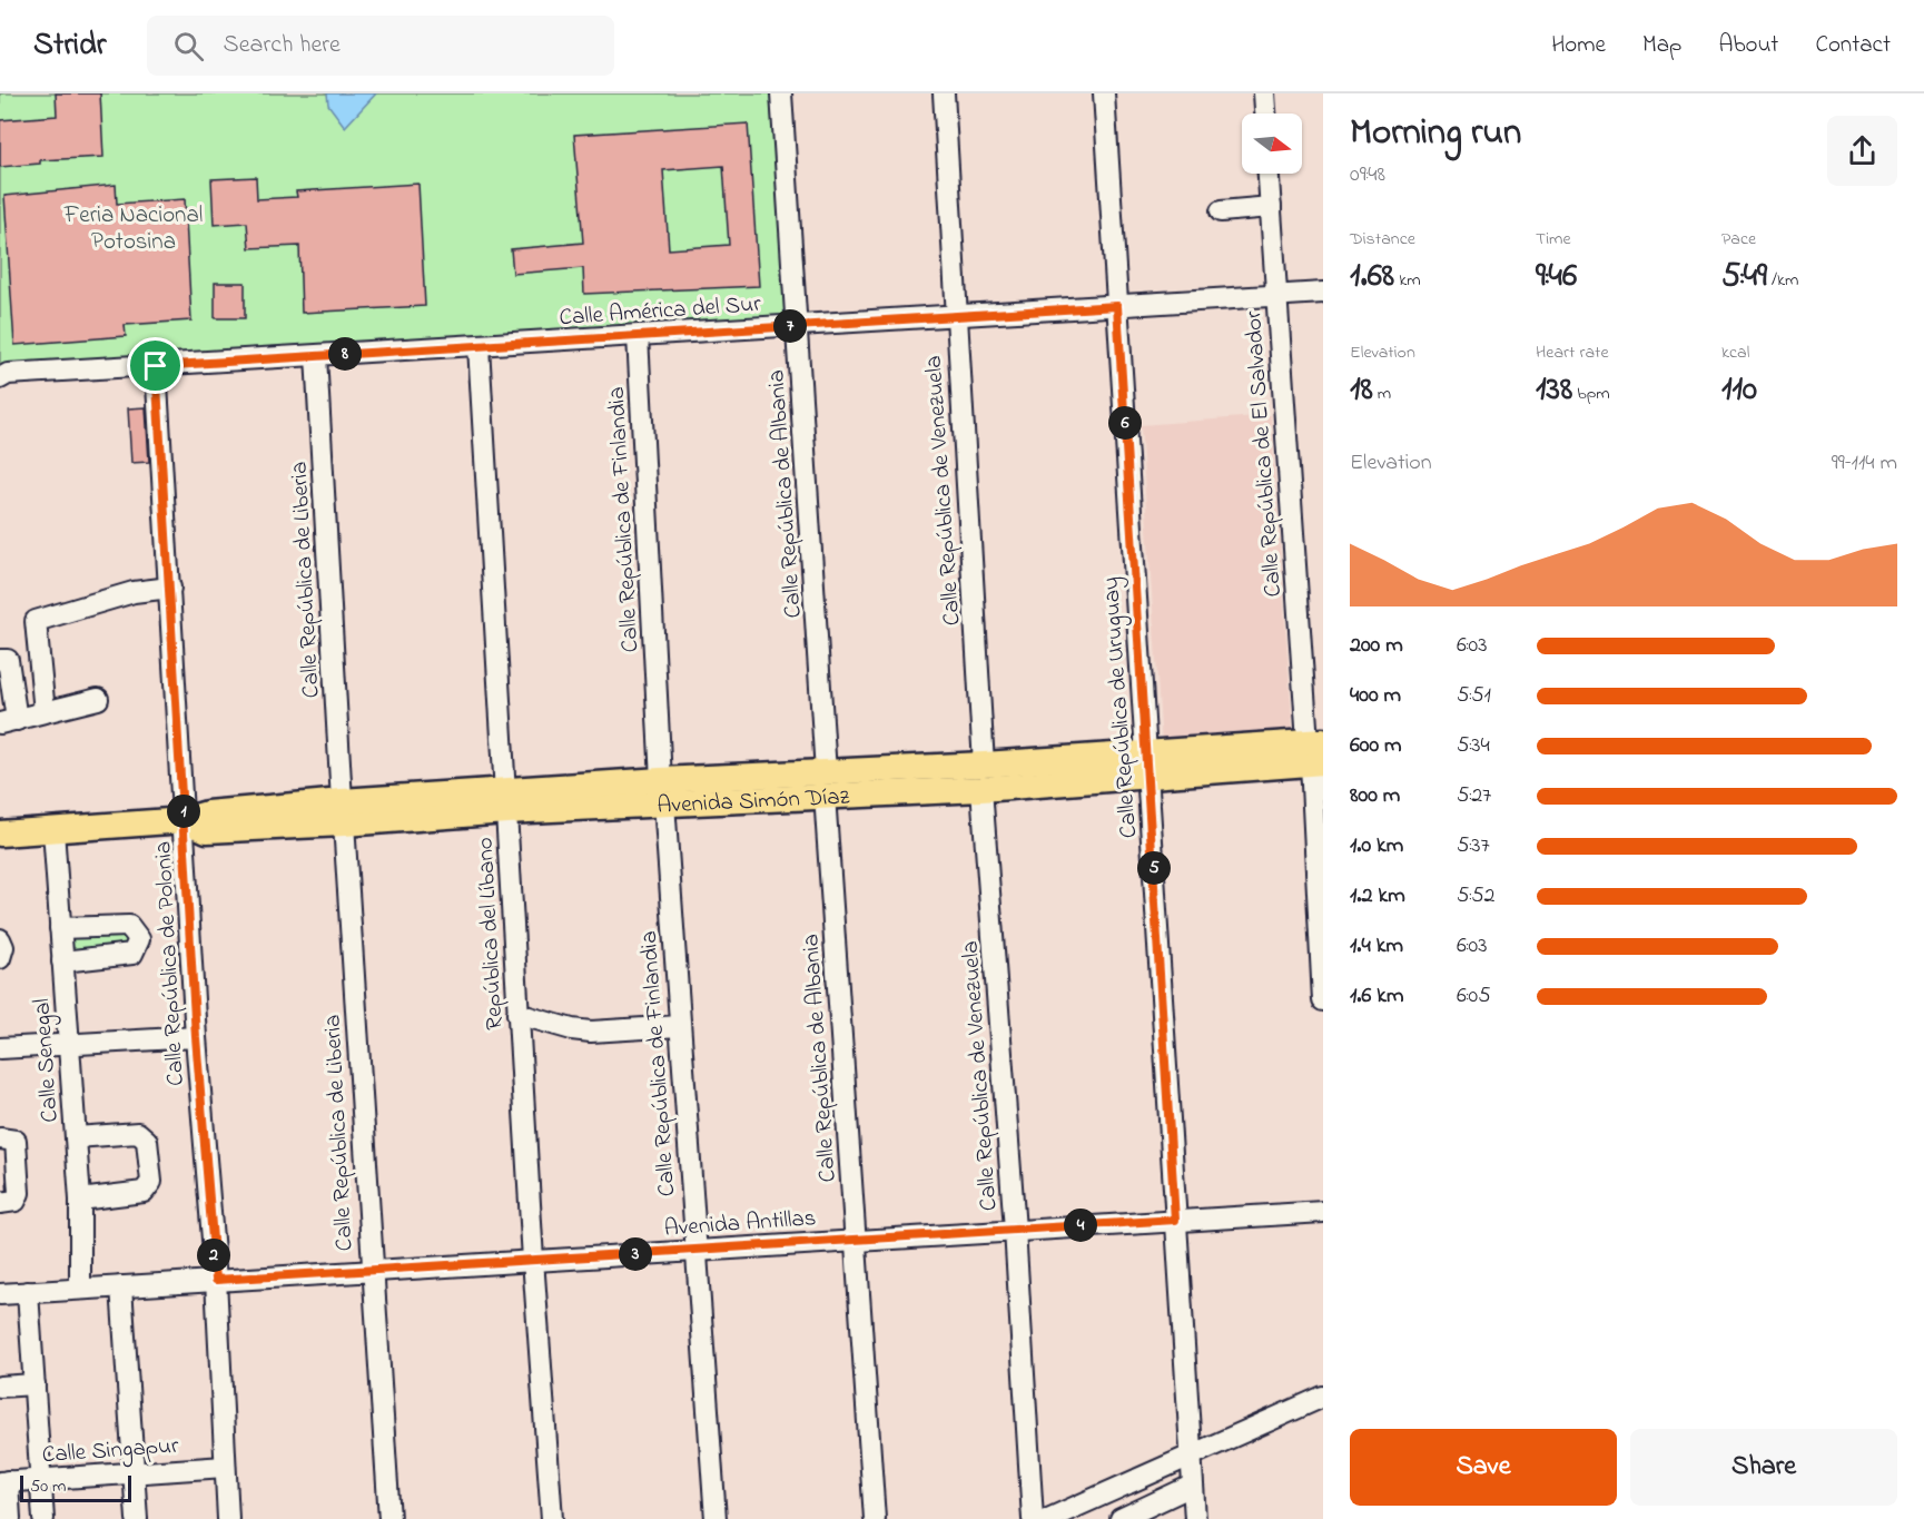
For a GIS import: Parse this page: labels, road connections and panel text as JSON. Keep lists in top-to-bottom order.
{
  "streets": {
    "main road": ["Avenida Simón Díaz"],
    "street": [
      "Calle América del Sur",
      "Calle República de El Salvador",
      "Calle República de Venezuela",
      "Calle República de Albania",
      "Calle República de Finlandia",
      "Calle República de Liberia",
      "Calle República de Uruguay",
      "República del Líbano",
      "Calle República de Polonia",
      "Calle Senegal",
      "Avenida Antillas",
      "Calle Singapur"
    ]
  },
  "crossings": [
    ["Calle América del Sur", "Calle República de El Salvador"],
    ["Calle América del Sur", "Calle República de Venezuela"],
    ["Calle América del Sur", "Calle República de Albania"],
    ["Calle América del Sur", "Calle República de Finlandia"],
    ["Calle América del Sur", "Calle República de Liberia"],
    ["Calle América del Sur", "Calle República de Uruguay"],
    ["Calle América del Sur", "República del Líbano"],
    ["Calle América del Sur", "Calle República de Polonia"],
    ["Calle República de El Salvador", "Avenida Simón Díaz"],
    ["Calle República de Venezuela", "Avenida Simón Díaz"],
    ["Calle República de Venezuela", "Avenida Antillas"],
    ["Calle República de Albania", "Avenida Simón Díaz"],
    ["Calle República de Albania", "Avenida Antillas"],
    ["Calle República de Finlandia", "Avenida Simón Díaz"],
    ["Calle República de Finlandia", "Avenida Antillas"],
    ["Calle República de Liberia", "Avenida Simón Díaz"],
    ["Calle República de Liberia", "Avenida Antillas"],
    ["Calle República de Uruguay", "Avenida Simón Díaz"],
    ["Calle República de Uruguay", "Avenida Antillas"],
    ["Avenida Simón Díaz", "República del Líbano"],
    ["Avenida Simón Díaz", "Calle República de Polonia"],
    ["Avenida Simón Díaz", "Calle Senegal"],
    ["República del Líbano", "Avenida Antillas"],
    ["Calle República de Polonia", "Avenida Antillas"],
    ["Calle República de Polonia", "Calle Singapur"],
    ["Calle Senegal", "Avenida Antillas"]
  ],
  "parks": ["Feria Nacional Potosina"],
  "scale_bar": "50 m",
  "north": "right",
  "page": {
    "header": "Stridr",
    "search": "Search here",
    "nav": [
      "Home",
      "Map",
      "About",
      "Contact"
    ],
    "heading": ["Morning run", "09:48"],
    "stats": [
      ["Distance", "1.68 km"],
      ["Time", "9:46"],
      ["Pace", "5:49 /km"],
      ["Elevation", "18 m"],
      ["Heart rate", "138 bpm"],
      ["kcal", "110"]
    ],
    "pins": [
      "7",
      "8",
      "6",
      "1",
      "5",
      "4",
      "3",
      "2"
    ],
    "chart": ["Elevation", "99–114 m"],
    "list": [
      {
        "name": "200 m",
        "note": "6:03"
      },
      {
        "name": "400 m",
        "note": "5:51"
      },
      {
        "name": "600 m",
        "note": "5:34"
      },
      {
        "name": "800 m",
        "note": "5:27"
      },
      {
        "name": "1.0 km",
        "note": "5:37"
      },
      {
        "name": "1.2 km",
        "note": "5:52"
      },
      {
        "name": "1.4 km",
        "note": "6:03"
      },
      {
        "name": "1.6 km",
        "note": "6:05"
      }
    ],
    "buttons": ["Save", "Share"],
    "scale": "50 m"
  }
}
